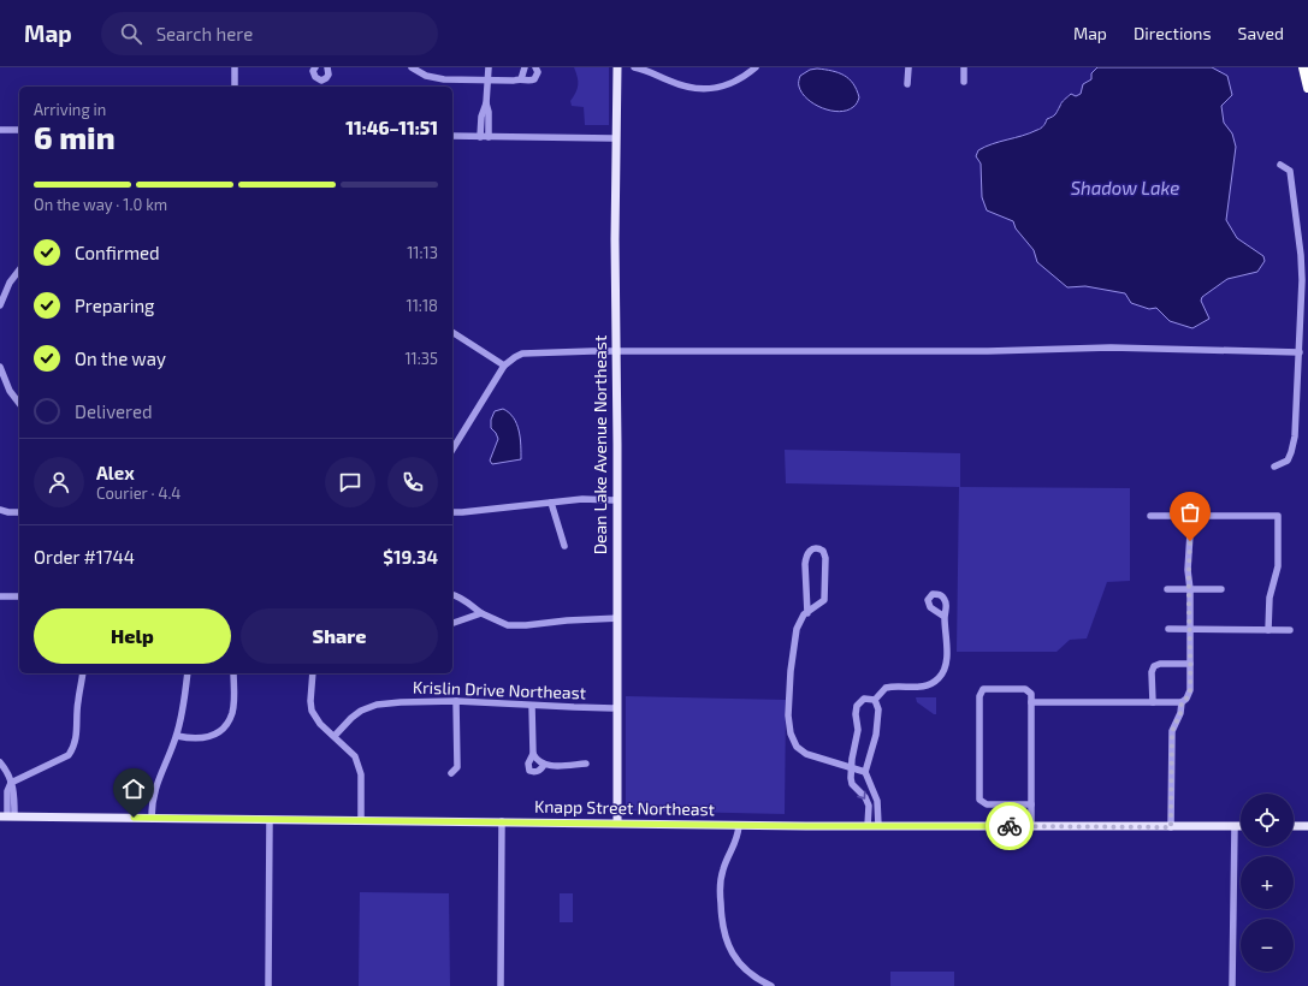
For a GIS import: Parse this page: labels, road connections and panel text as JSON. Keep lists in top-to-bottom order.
{
  "streets": {
    "main road": ["Dean Lake Avenue Northeast", "Knapp Street Northeast"],
    "street": ["Krislin Drive Northeast"]
  },
  "crossings": [
    ["Dean Lake Avenue Northeast", "Krislin Drive Northeast"],
    ["Dean Lake Avenue Northeast", "Knapp Street Northeast"]
  ],
  "water": ["Shadow Lake"],
  "page": {
    "header": "Map",
    "search": "Search here",
    "nav": ["Map", "Directions", "Saved"],
    "heading": ["6 min", "Arriving in", "11:46–11:51"],
    "panel": [
      "Alex",
      "Courier · 4.4",
      "Order #1744",
      "$19.34"
    ],
    "bar": "On the way · 1.0 km",
    "list": [
      ["Confirmed", "11:13"],
      ["Preparing", "11:18"],
      ["On the way", "11:35"],
      "Delivered"
    ],
    "buttons": ["Help", "Share"],
    "map_buttons": ["+", "−"]
  }
}
